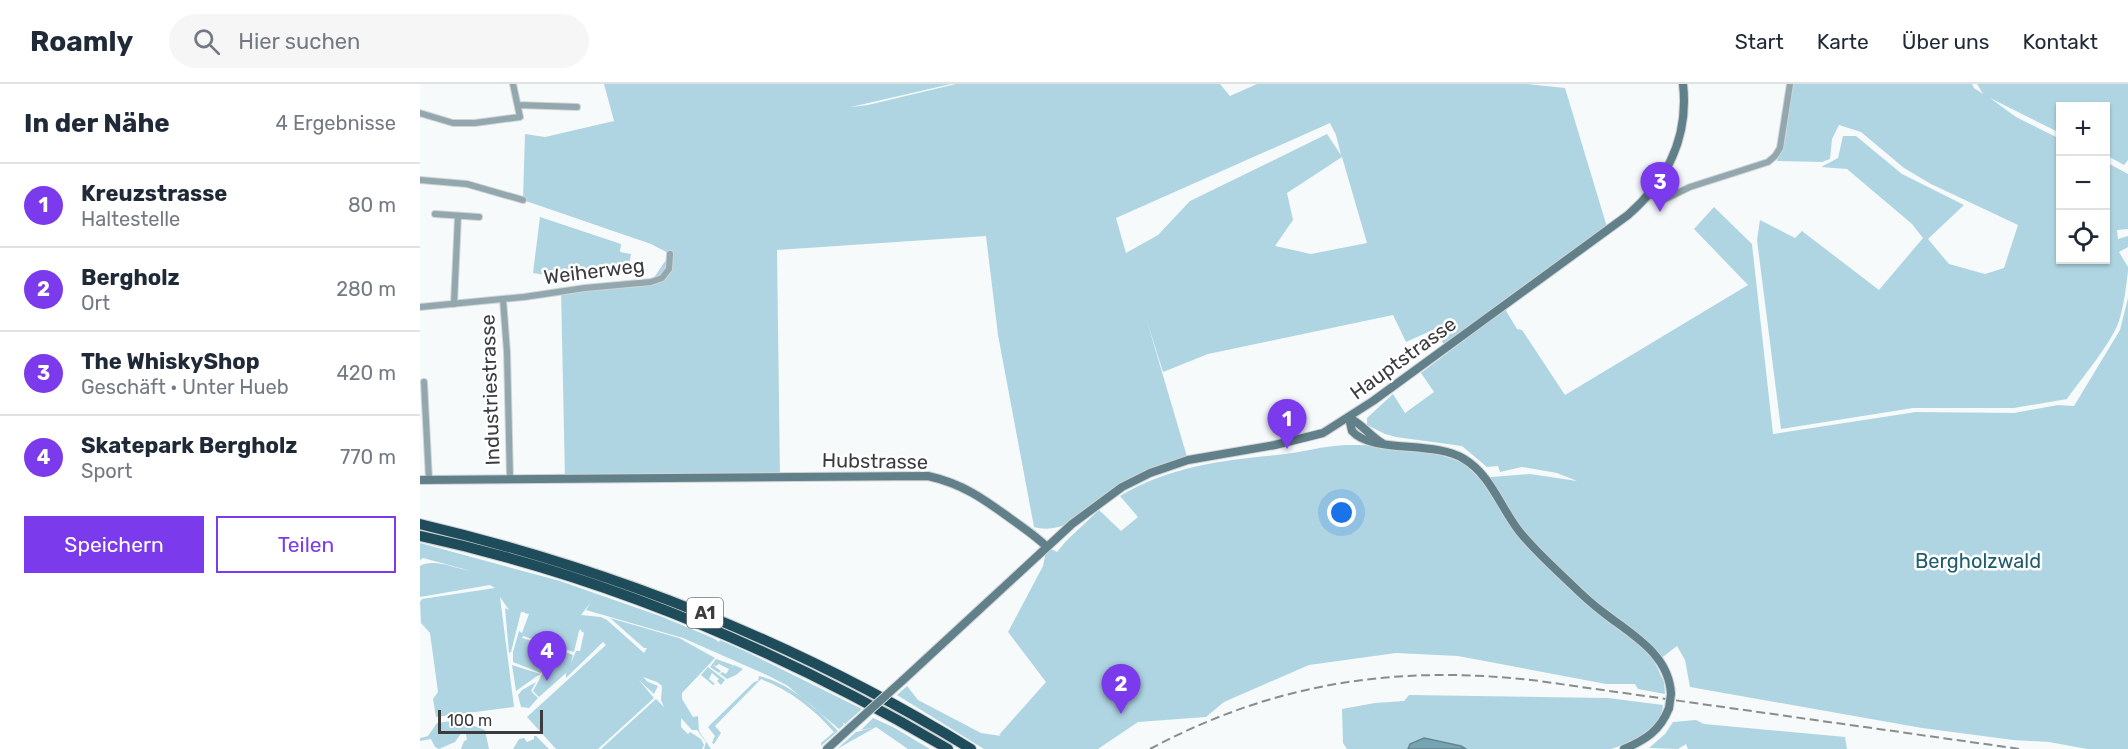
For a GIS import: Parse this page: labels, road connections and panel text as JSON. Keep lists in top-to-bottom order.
{
  "streets": {
    "highway": ["A1"],
    "street": [
      "Weiherweg",
      "Hauptstrasse",
      "Industriestrasse",
      "Hubstrasse"
    ]
  },
  "crossings": [
    ["Weiherweg", "Industriestrasse"],
    ["Hauptstrasse", "Hubstrasse"],
    ["Industriestrasse", "Hubstrasse"]
  ],
  "parks": ["Bergholzwald"],
  "scale_bar": "100 m",
  "page": {
    "header": "Roamly",
    "search": "Hier suchen",
    "nav": [
      "Start",
      "Karte",
      "Über uns",
      "Kontakt"
    ],
    "heading": ["In der Nähe", "4 Ergebnisse"],
    "map_buttons": ["+", "−"],
    "list": [
      {
        "mark": "1",
        "name": "Kreuzstrasse",
        "note": "Haltestelle",
        "value": "80 m"
      },
      {
        "mark": "2",
        "name": "Bergholz",
        "note": "Ort",
        "value": "280 m"
      },
      {
        "mark": "3",
        "name": "The WhiskyShop",
        "note": "Geschäft · Unter Hueb",
        "value": "420 m"
      },
      {
        "mark": "4",
        "name": "Skatepark Bergholz",
        "note": "Sport",
        "value": "770 m"
      }
    ],
    "pins": [
      "3",
      "1",
      "4",
      "2"
    ],
    "buttons": ["Speichern", "Teilen"],
    "scale": "100 m"
  }
}
